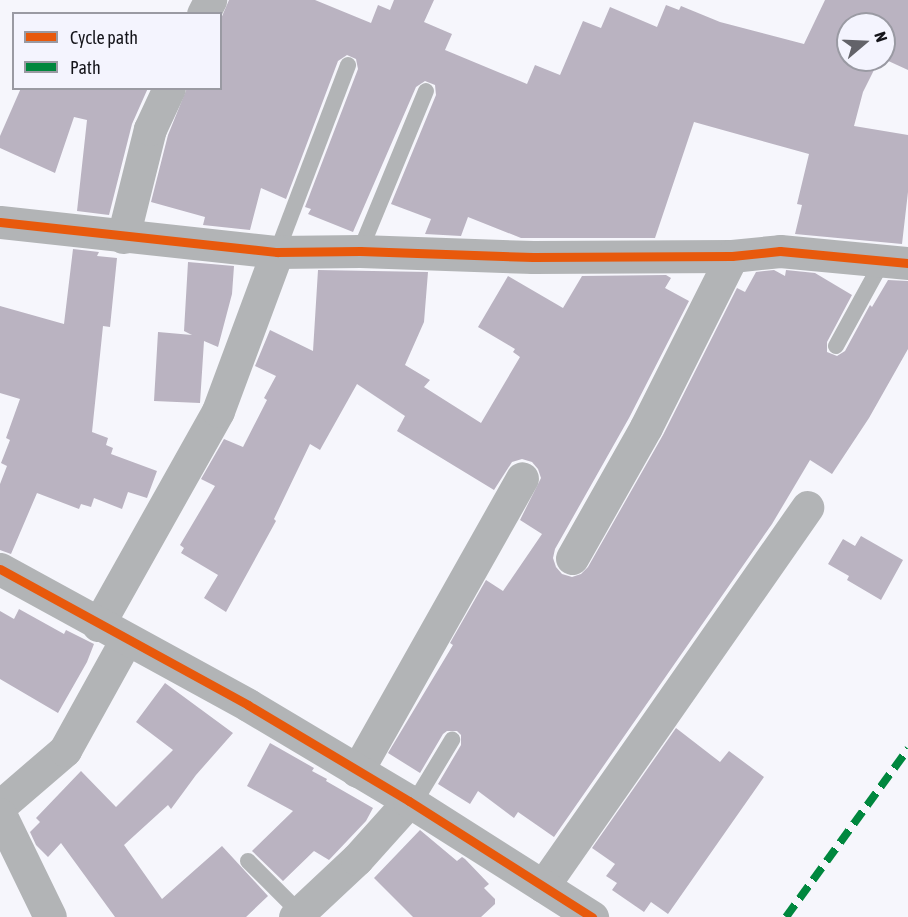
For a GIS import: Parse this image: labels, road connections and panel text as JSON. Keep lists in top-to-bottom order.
{
  "legend": ["Cycle path", "Path"],
  "north": "right"
}
